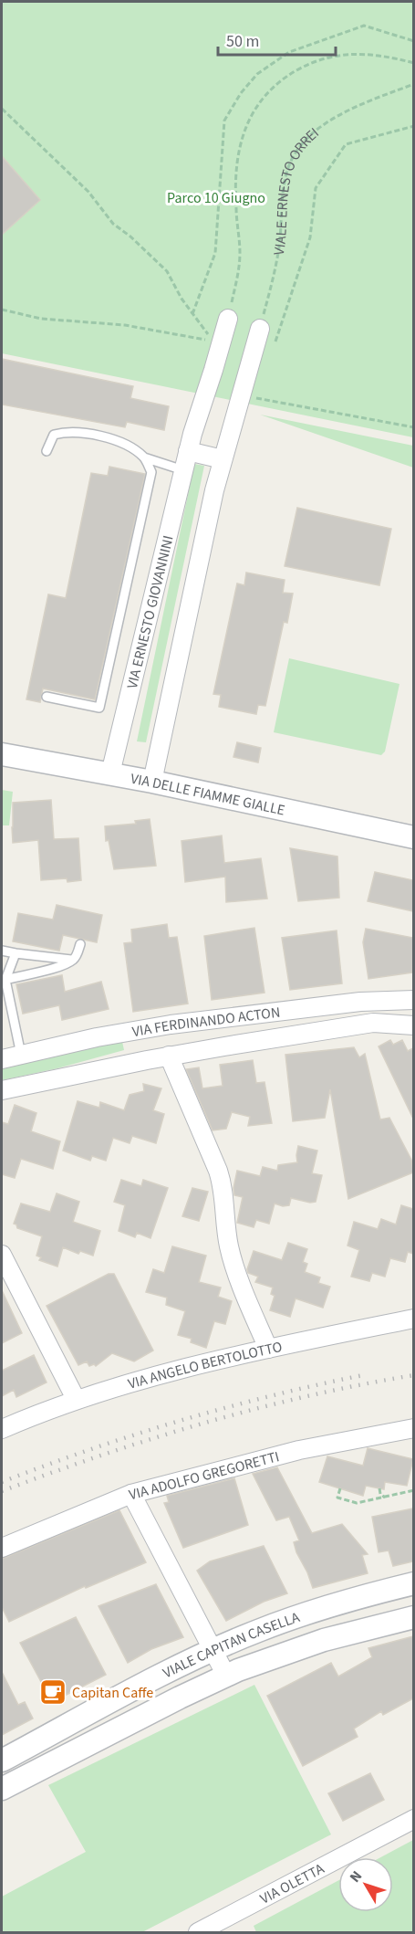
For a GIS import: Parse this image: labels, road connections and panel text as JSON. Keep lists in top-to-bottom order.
{
  "streets": {
    "street": [
      "VIA ERNESTO GIOVANNINI",
      "VIA DELLE FIAMME GIALLE",
      "VIA FERDINANDO ACTON",
      "VIA ANGELO BERTOLOTTO",
      "VIA ADOLFO GREGORETTI",
      "VIALE CAPITAN CASELLA",
      "VIA OLETTA"
    ],
    "path": ["VIALE ERNESTO ORREI"]
  },
  "crossings": [
    ["VIA ERNESTO GIOVANNINI", "VIA DELLE FIAMME GIALLE"],
    ["VIA FERDINANDO ACTON", "VIA ANGELO BERTOLOTTO"]
  ],
  "parks": ["Parco 10 Giugno"],
  "places": {
    "cafe": ["Capitan Caffe"]
  },
  "scale_bar": "50 m",
  "north": "top left"
}
